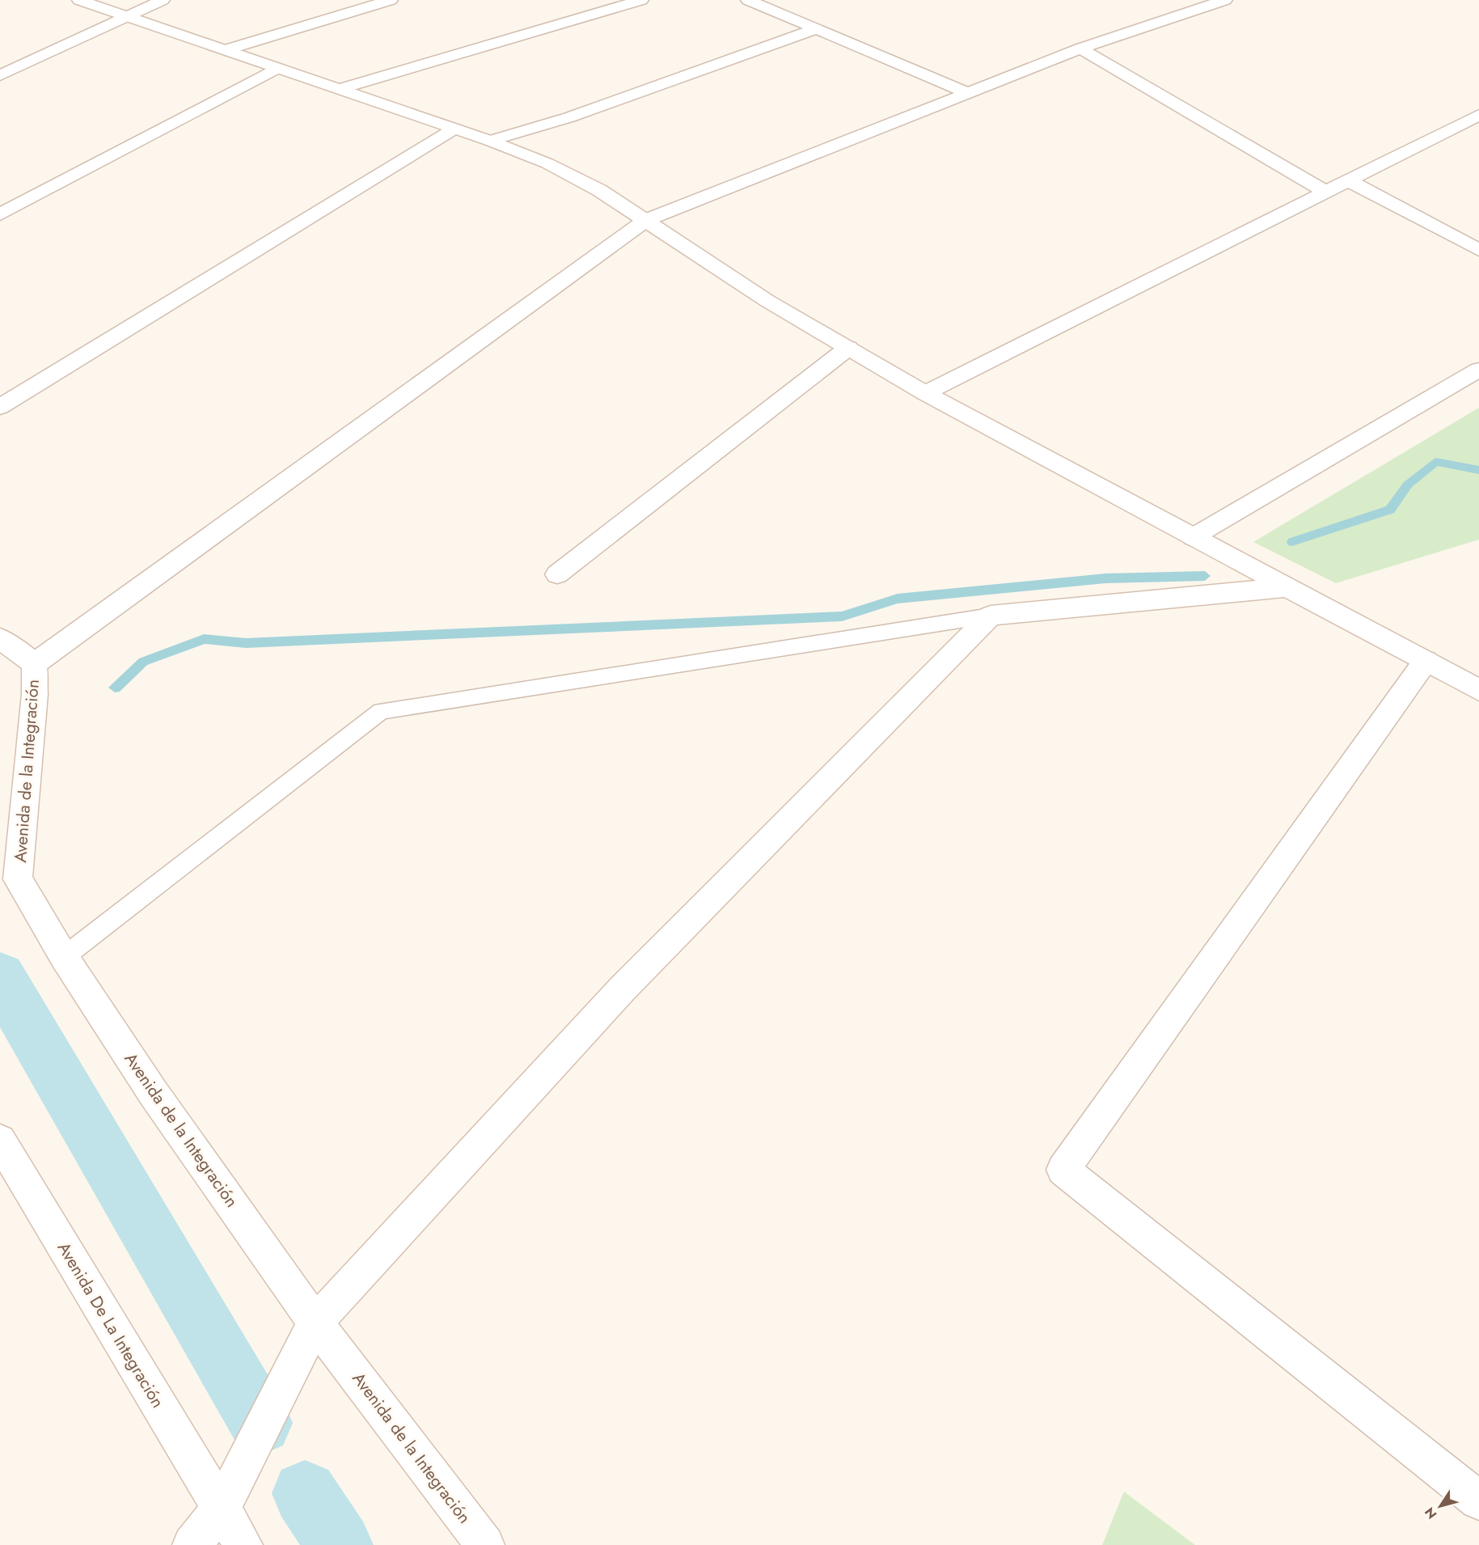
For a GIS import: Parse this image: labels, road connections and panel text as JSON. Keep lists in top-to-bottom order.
{
  "streets": {
    "street": ["Avenida de la Integración", "Avenida De La Integración"]
  },
  "crossings": [
    ["Avenida de la Integración", "Avenida De La Integración"]
  ],
  "north": "bottom left"
}
